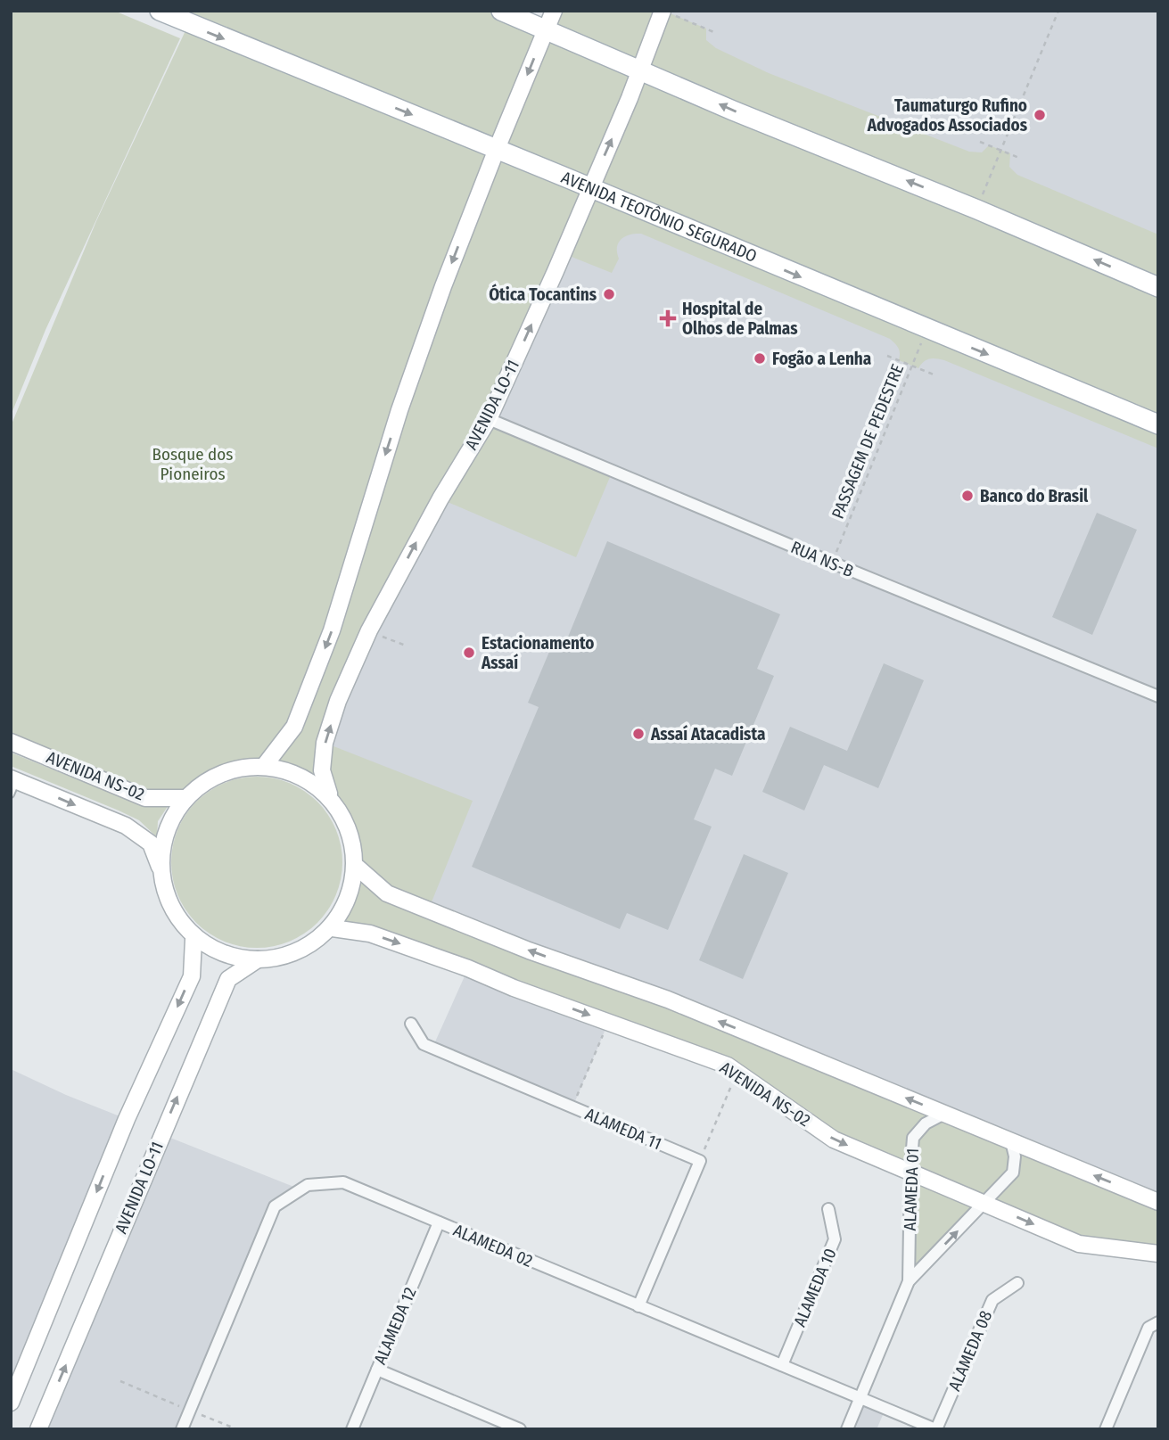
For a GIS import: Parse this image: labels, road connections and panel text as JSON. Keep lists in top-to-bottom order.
{
  "streets": {
    "main road": ["AVENIDA TEOTÔNIO SEGURADO"],
    "street": [
      "AVENIDA LO-11",
      "RUA NS-B",
      "AVENIDA NS-02",
      "ALAMEDA 11",
      "ALAMEDA 01",
      "ALAMEDA 02",
      "ALAMEDA 10",
      "ALAMEDA 12",
      "ALAMEDA 08"
    ],
    "path": ["PASSAGEM DE PEDESTRE"]
  },
  "crossings": [
    ["AVENIDA TEOTÔNIO SEGURADO", "AVENIDA LO-11"],
    ["AVENIDA TEOTÔNIO SEGURADO", "PASSAGEM DE PEDESTRE"],
    ["AVENIDA LO-11", "RUA NS-B"],
    ["AVENIDA LO-11", "AVENIDA NS-02"],
    ["PASSAGEM DE PEDESTRE", "RUA NS-B"],
    ["AVENIDA NS-02", "ALAMEDA 01"],
    ["ALAMEDA 01", "ALAMEDA 02"],
    ["ALAMEDA 02", "ALAMEDA 10"],
    ["ALAMEDA 02", "ALAMEDA 12"],
    ["ALAMEDA 02", "ALAMEDA 08"]
  ],
  "parks": ["Bosque dos Pioneiros"],
  "places": {
    "other": [
      "Taumaturgo Rufino Advogados Associados",
      "Ótica Tocantins",
      "Fogão a Lenha",
      "Banco do Brasil",
      "Estacionamento Assaí",
      "Assaí Atacadista"
    ],
    "health": ["Hospital de Olhos de Palmas"]
  }
}
